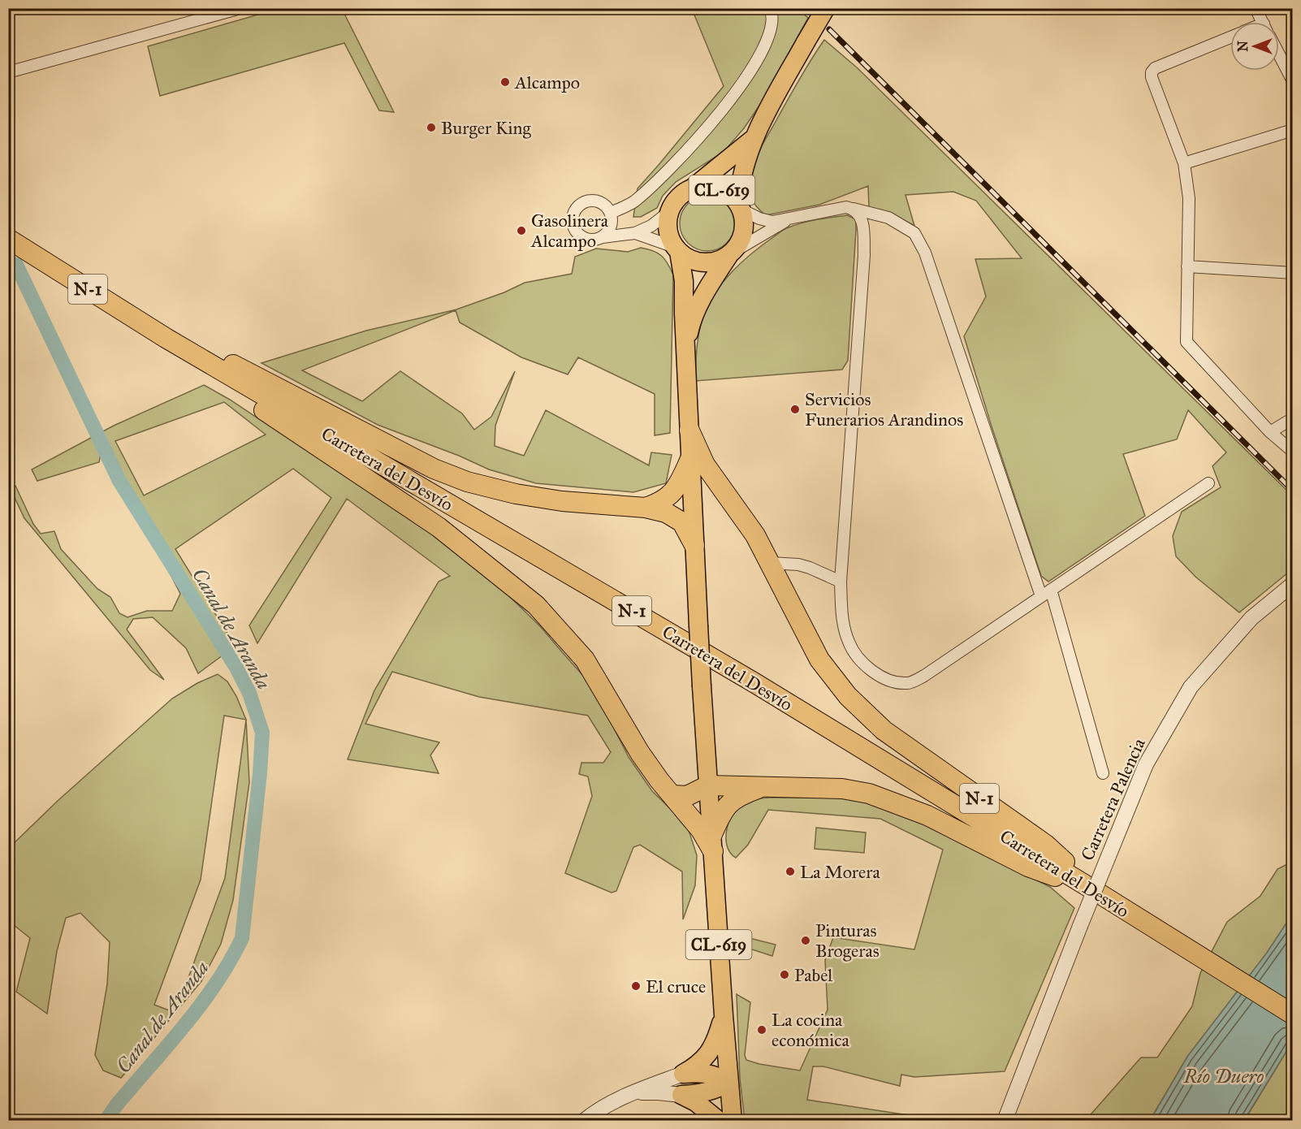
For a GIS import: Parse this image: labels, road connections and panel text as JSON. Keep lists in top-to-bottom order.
{
  "streets": {
    "highway": ["N-1", "Carretera del Desvío"],
    "main road": ["CL-619"],
    "street": ["Carretera Palencia"]
  },
  "crossings": [
    ["CL-619", "N-1"],
    ["N-1", "Carretera del Desvío"]
  ],
  "water": ["Canal de Aranda", "Río Duero"],
  "places": [
    "Alcampo",
    "Burger King",
    "Gasolinera Alcampo",
    "Servicios Funerarios Arandinos",
    "La Morera",
    "Pinturas Brogeras",
    "Pabel",
    "El cruce",
    "La cocina económica"
  ],
  "north": "left"
}
